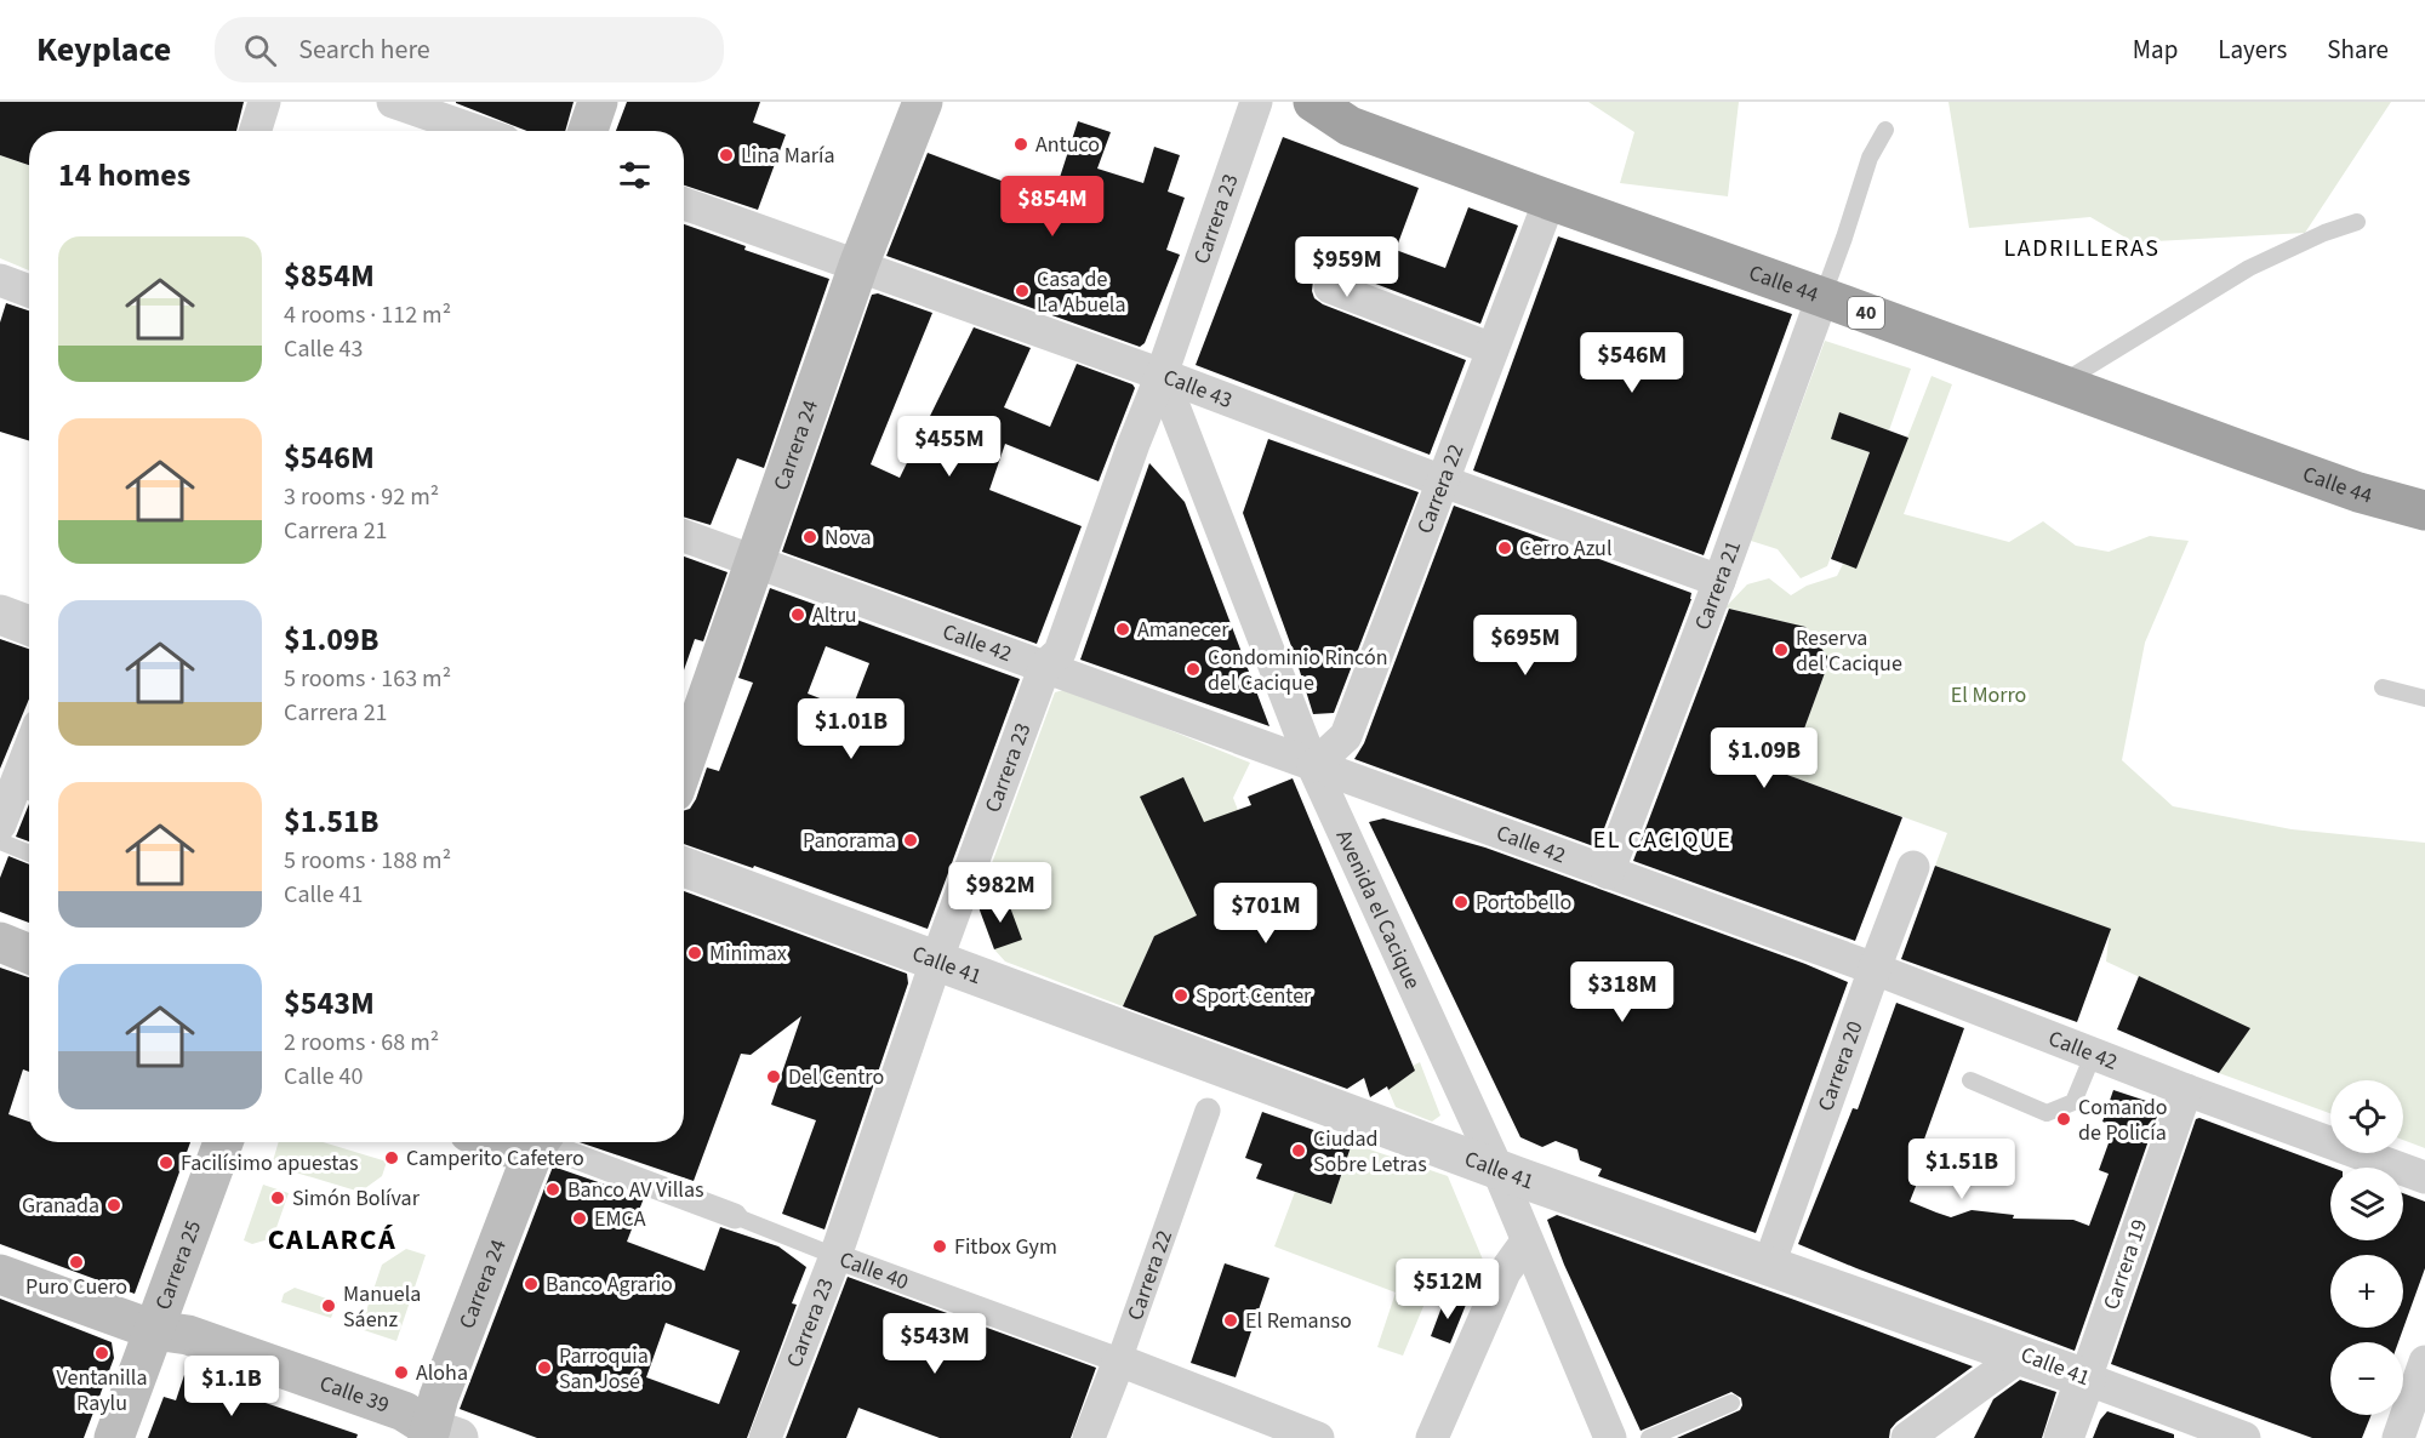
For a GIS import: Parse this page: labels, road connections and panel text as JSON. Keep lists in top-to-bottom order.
{
  "streets": {
    "highway": ["Calle 44", "40"],
    "main road": [
      "Carrera 24",
      "Carrera 25",
      "Calle 40",
      "Calle 39"
    ],
    "street": [
      "Carrera 23",
      "Calle 43",
      "Carrera 22",
      "Carrera 21",
      "Calle 42",
      "Avenida el Cacique",
      "Calle 41",
      "Carrera 20",
      "Carrera 19"
    ]
  },
  "crossings": [
    ["Carrera 23", "Calle 43"],
    ["Carrera 23", "Calle 42"],
    ["Carrera 23", "Avenida el Cacique"],
    ["Carrera 23", "Calle 41"],
    ["Carrera 23", "Calle 40"],
    ["Calle 44", "Carrera 22"],
    ["Calle 44", "Carrera 21"],
    ["Calle 43", "Carrera 24"],
    ["Calle 43", "Carrera 22"],
    ["Calle 43", "Carrera 21"],
    ["Calle 43", "Avenida el Cacique"],
    ["Carrera 24", "Calle 42"],
    ["Carrera 24", "Calle 39"],
    ["Carrera 22", "Calle 42"],
    ["Carrera 22", "Avenida el Cacique"],
    ["Carrera 22", "Calle 40"],
    ["Carrera 21", "Calle 42"],
    ["Calle 42", "Avenida el Cacique"],
    ["Calle 42", "Carrera 20"],
    ["Calle 42", "Carrera 19"],
    ["Avenida el Cacique", "Calle 41"],
    ["Calle 41", "Carrera 20"],
    ["Calle 41", "Carrera 19"],
    ["Carrera 25", "Calle 39"]
  ],
  "districts": ["LADRILLERAS", "EL CACIQUE", "CALARCÁ"],
  "parks": ["El Morro"],
  "places": [
    "Antuco",
    "Lina María",
    "Casa de La Abuela",
    "Nova",
    "Cerro Azul",
    "Altru",
    "Amanecer",
    "Reserva del Cacique",
    "Condominio Rincón del Cacique",
    "Panorama",
    "Portobello",
    "Minimax",
    "Sport Center",
    "Del Centro",
    "Comando de Policía",
    "Ciudad Sobre Letras",
    "Camperito Cafetero",
    "Facilísimo apuestas",
    "Banco AV Villas",
    "Simón Bolívar",
    "Granada",
    "EMCA",
    "Fitbox Gym",
    "Puro Cuero",
    "Banco Agrario",
    "Manuela Sáenz",
    "El Remanso",
    "Ventanilla Raylu",
    "Parroquia San José",
    "Aloha"
  ],
  "page": {
    "header": "Keyplace",
    "search": "Search here",
    "nav": ["Map", "Layers", "Share"],
    "heading": "14 homes",
    "price": [
      "$854M",
      "$959M",
      "$546M",
      "$455M",
      "$695M",
      "$1.01B",
      "$1.09B",
      "$982M",
      "$701M",
      "$318M",
      "$1.51B",
      "$512M",
      "$543M",
      "$1.1B"
    ],
    "list": [
      {
        "name": "$854M",
        "note": "4 rooms · 112 m² · Calle 43"
      },
      {
        "name": "$546M",
        "note": "3 rooms · 92 m² · Carrera 21"
      },
      {
        "name": "$1.09B",
        "note": "5 rooms · 163 m² · Carrera 21"
      },
      {
        "name": "$1.51B",
        "note": "5 rooms · 188 m² · Calle 41"
      },
      {
        "name": "$543M",
        "note": "2 rooms · 68 m² · Calle 40"
      }
    ],
    "map_buttons": ["+", "−"]
  }
}
